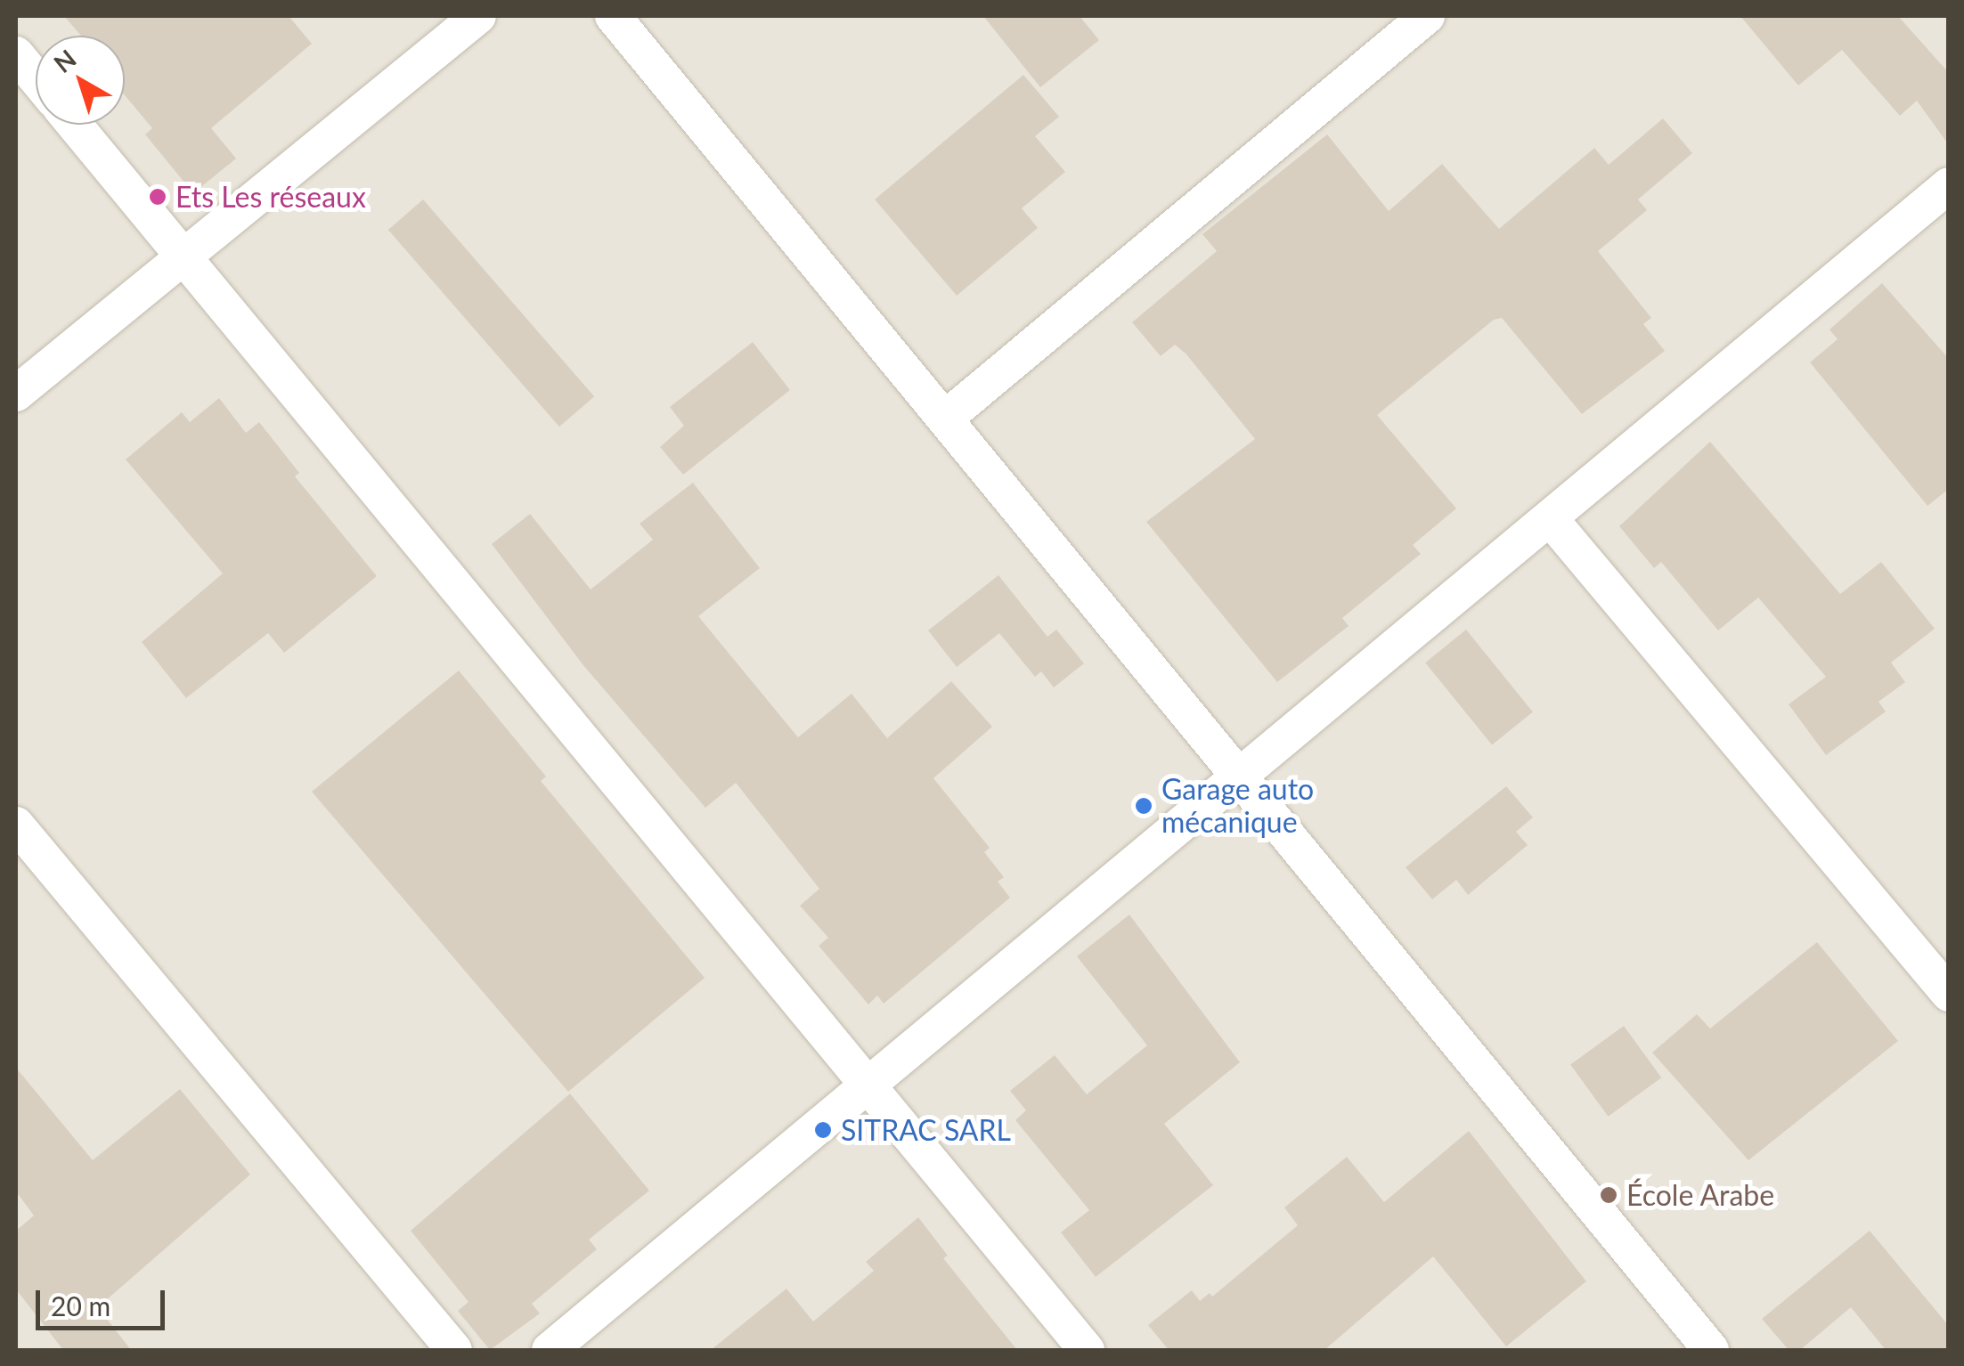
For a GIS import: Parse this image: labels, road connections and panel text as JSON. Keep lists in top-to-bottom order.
{
  "places": [
    "Ets Les réseaux",
    "Garage auto mécanique",
    "SITRAC SARL",
    "École Arabe"
  ],
  "scale_bar": "20 m",
  "north": "top left"
}
